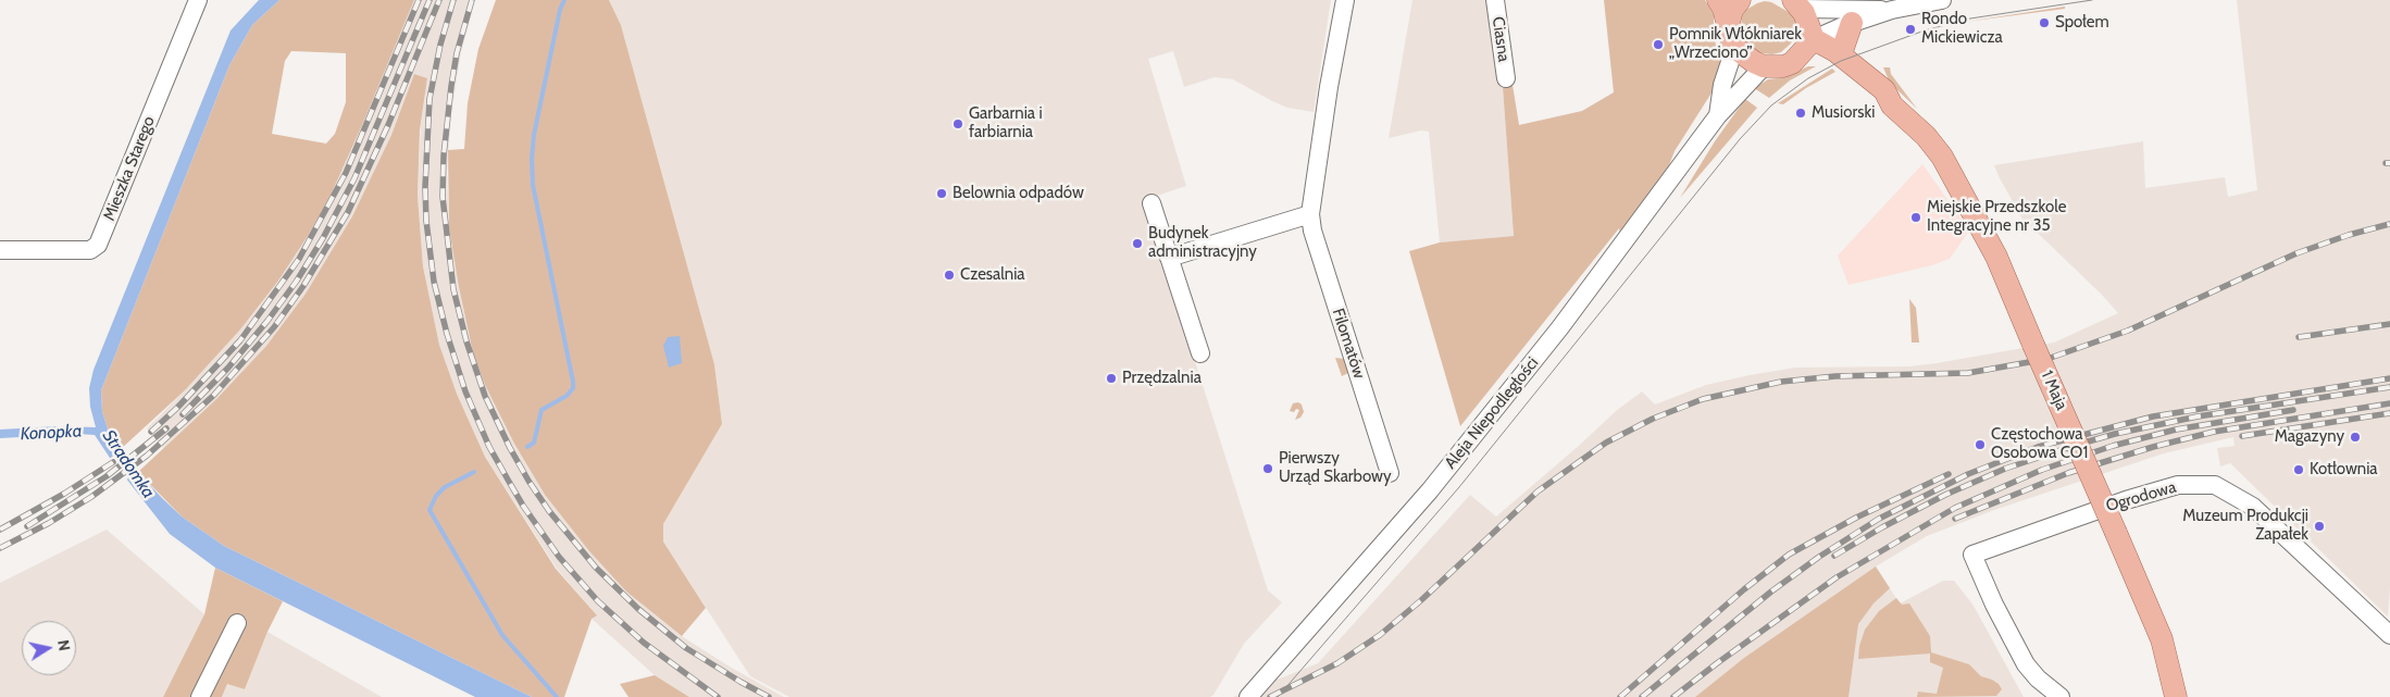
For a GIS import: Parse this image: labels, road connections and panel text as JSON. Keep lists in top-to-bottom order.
{
  "streets": {
    "main road": ["1 Maja"],
    "street": [
      "Ciasna",
      "Mieszka Starego",
      "Filomatów",
      "Aleja Niepodległości",
      "Ogrodowa"
    ]
  },
  "water": ["Konopka", "Stradomka"],
  "places": [
    "Społem",
    "Rondo Mickiewicza",
    "Pomnik Włókniarek „Wrzeciono”",
    "Musiorski",
    "Garbarnia i farbiarnia",
    "Belownia odpadów",
    "Miejskie Przedszkole Integracyjne nr 35",
    "Budynek administracyjny",
    "Czesalnia",
    "Przędzalnia",
    "Magazyny",
    "Częstochowa Osobowa CO1",
    "Pierwszy Urząd Skarbowy",
    "Kotłownia",
    "Muzeum Produkcji Zapałek"
  ],
  "north": "right"
}
